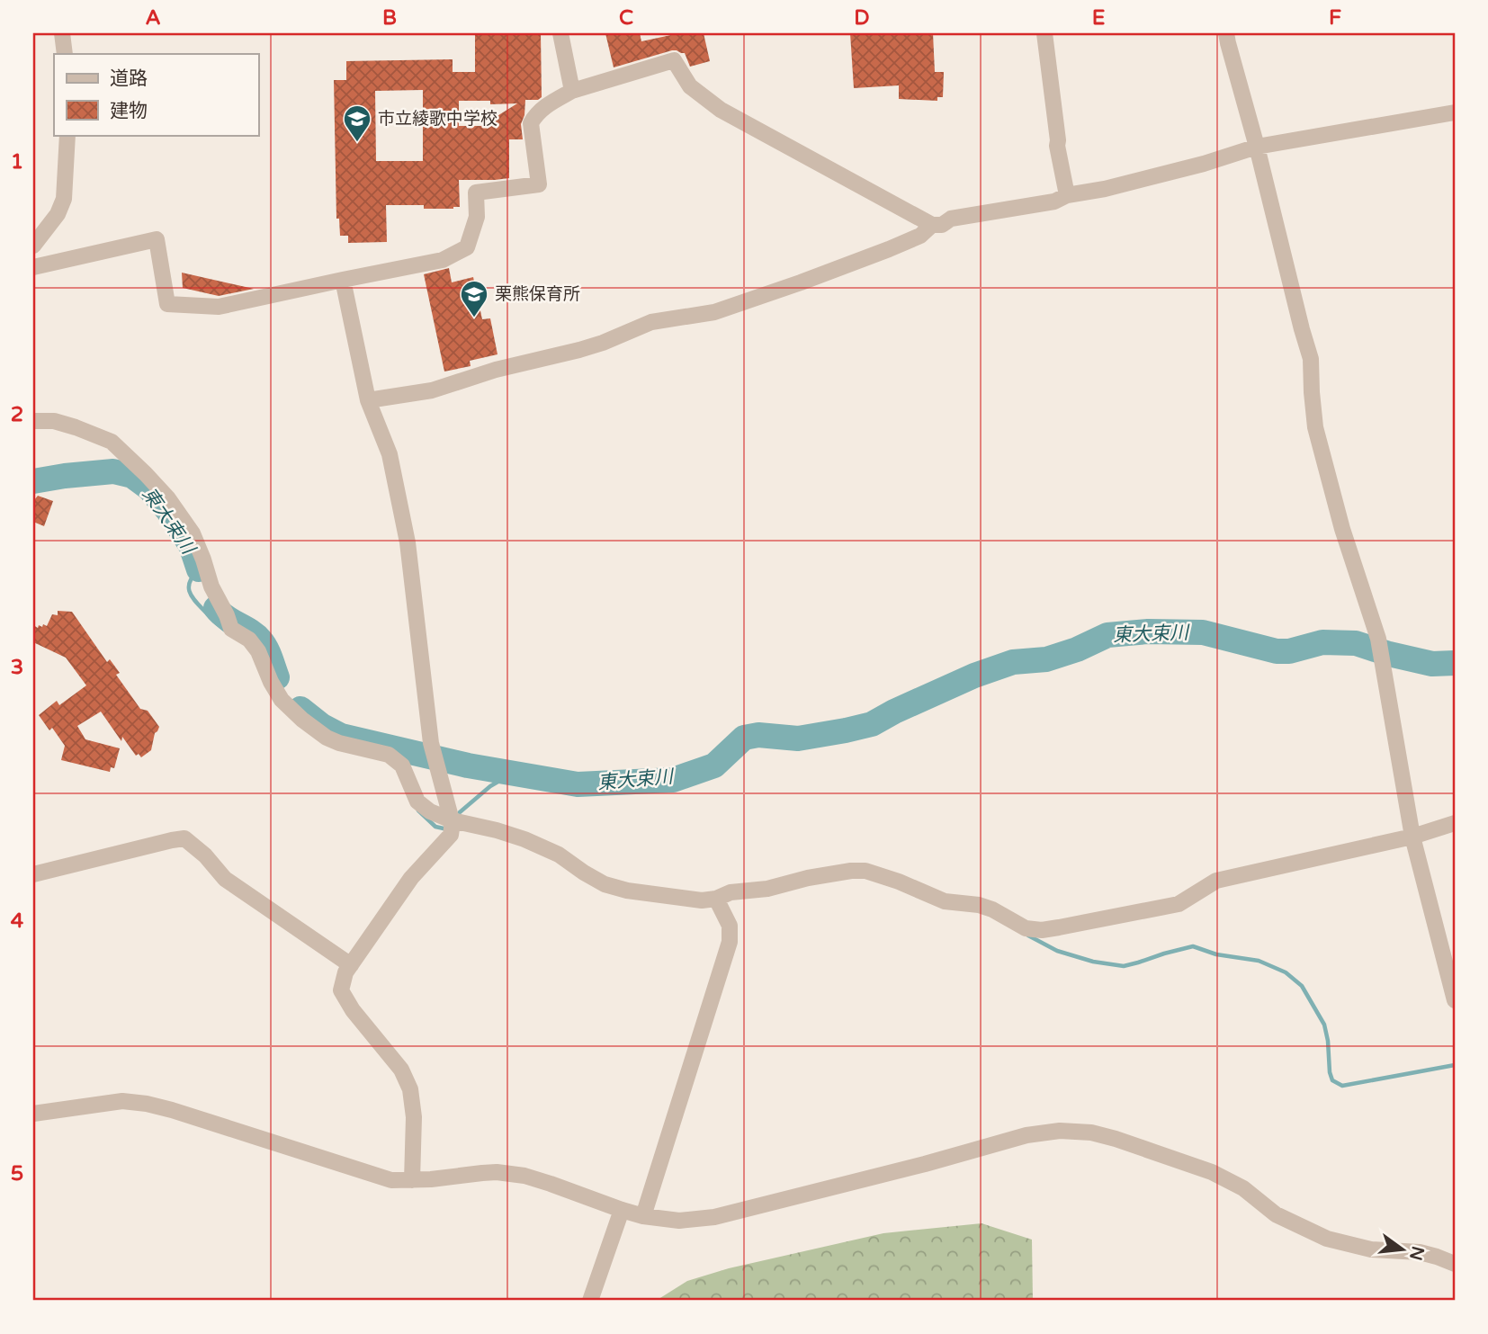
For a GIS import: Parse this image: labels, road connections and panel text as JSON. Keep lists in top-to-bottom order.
{
  "water": ["東大束川"],
  "places": {
    "school or university": ["市立綾歌中学校", "栗熊保育所"]
  },
  "legend": ["道路", "建物"],
  "north": "right",
  "grid": {
    "columns": [
      "A",
      "B",
      "C",
      "D",
      "E",
      "F"
    ],
    "rows": [
      "1",
      "2",
      "3",
      "4",
      "5"
    ]
  }
}
